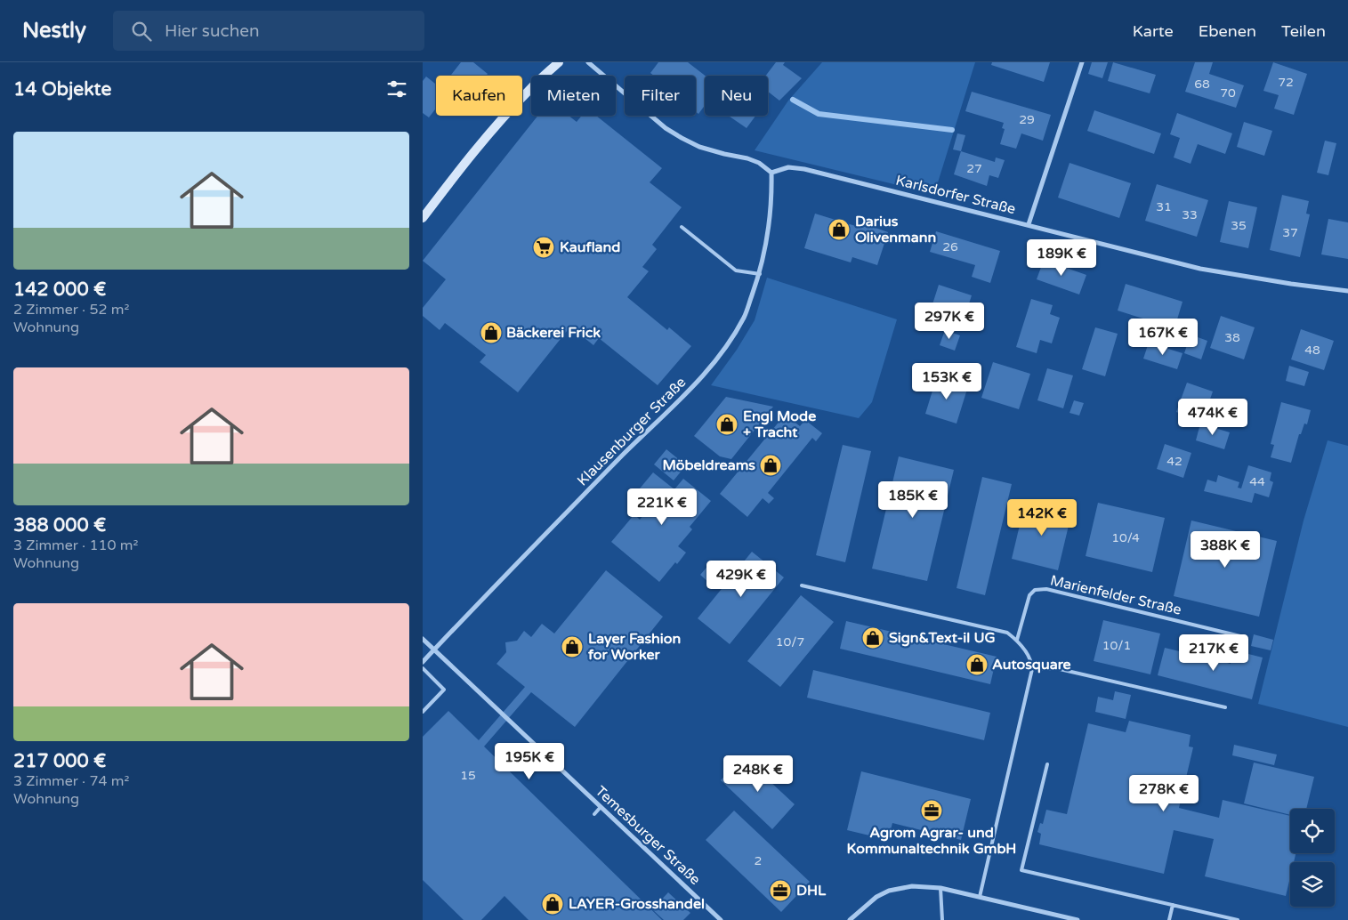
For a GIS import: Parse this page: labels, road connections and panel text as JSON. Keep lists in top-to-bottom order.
{
  "streets": {
    "street": ["Karlsdorfer Straße", "Klausenburger Straße", "Temesburger Straße"],
    "lane": ["Marienfelder Straße"]
  },
  "crossings": [
    ["Karlsdorfer Straße", "Klausenburger Straße"],
    ["Klausenburger Straße", "Temesburger Straße"]
  ],
  "places": {
    "shop": [
      "Darius Olivenmann",
      "Bäckerei Frick",
      "Engl Mode + Tracht",
      "Möbeldreams",
      "Sign&Text-il UG",
      "Layer Fashion for Worker",
      "Autosquare",
      "LAYER-Grosshandel"
    ],
    "supermarket": ["Kaufland"],
    "office": ["Agrom Agrar- und Kommunaltechnik GmbH", "DHL"]
  },
  "house_numbers": [
    "72",
    "68",
    "70",
    "29",
    "27",
    "31",
    "33",
    "35",
    "37",
    "26",
    "38",
    "48",
    "42",
    "44",
    "10/4",
    "10/7",
    "10/1",
    "15",
    "2"
  ],
  "page": {
    "header": "Nestly",
    "search": "Hier suchen",
    "nav": ["Karte", "Ebenen", "Teilen"],
    "heading": "14 Objekte",
    "chip": [
      "Kaufen",
      "Mieten",
      "Filter",
      "Neu"
    ],
    "list": [
      {
        "name": "142 000 €",
        "note": "2 Zimmer · 52 m² · Wohnung"
      },
      {
        "name": "388 000 €",
        "note": "3 Zimmer · 110 m² · Wohnung"
      },
      {
        "name": "217 000 €",
        "note": "3 Zimmer · 74 m² · Wohnung"
      }
    ],
    "price": [
      "189K €",
      "297K €",
      "167K €",
      "153K €",
      "474K €",
      "185K €",
      "221K €",
      "142K €",
      "388K €",
      "429K €",
      "217K €",
      "195K €",
      "248K €",
      "278K €"
    ]
  }
}
